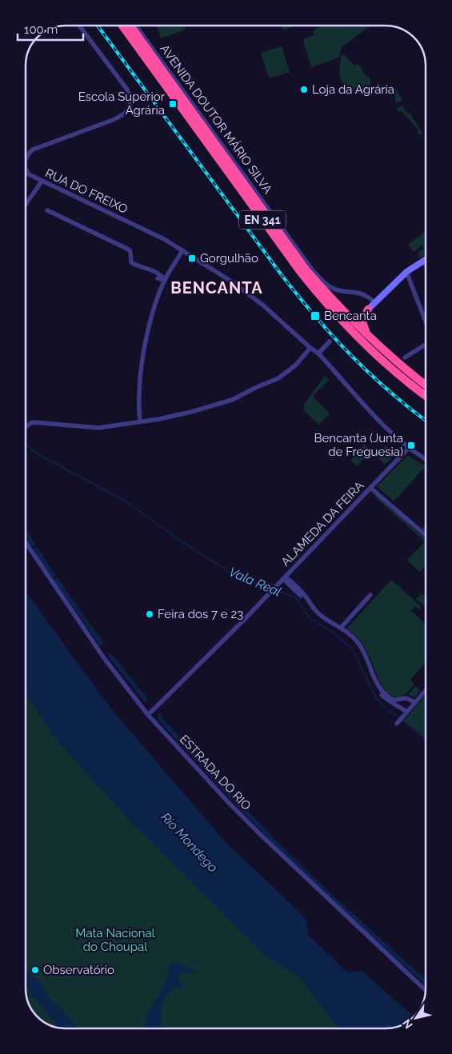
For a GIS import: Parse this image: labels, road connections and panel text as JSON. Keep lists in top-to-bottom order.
{
  "streets": {
    "highway": ["EN 341"],
    "street": [
      "AVENIDA DOUTOR MÁRIO SILVA",
      "RUA DO FREIXO",
      "ALAMEDA DA FEIRA",
      "ESTRADA DO RIO"
    ]
  },
  "crossings": [
    ["RUA DO FREIXO", "ALAMEDA DA FEIRA"],
    ["ALAMEDA DA FEIRA", "ESTRADA DO RIO"]
  ],
  "districts": ["BENCANTA"],
  "water": ["Vala Real", "Rio Mondego"],
  "parks": ["Mata Nacional do Choupal"],
  "places": {
    "other": ["Loja da Agrária", "Feira dos 7 e 23", "Observatório"],
    "transit": [
      "Escola Superior Agrária",
      "Gorgulhão",
      "Bencanta",
      "Bencanta (Junta de Freguesia)"
    ]
  },
  "scale_bar": "100 m",
  "north": "bottom left"
}
